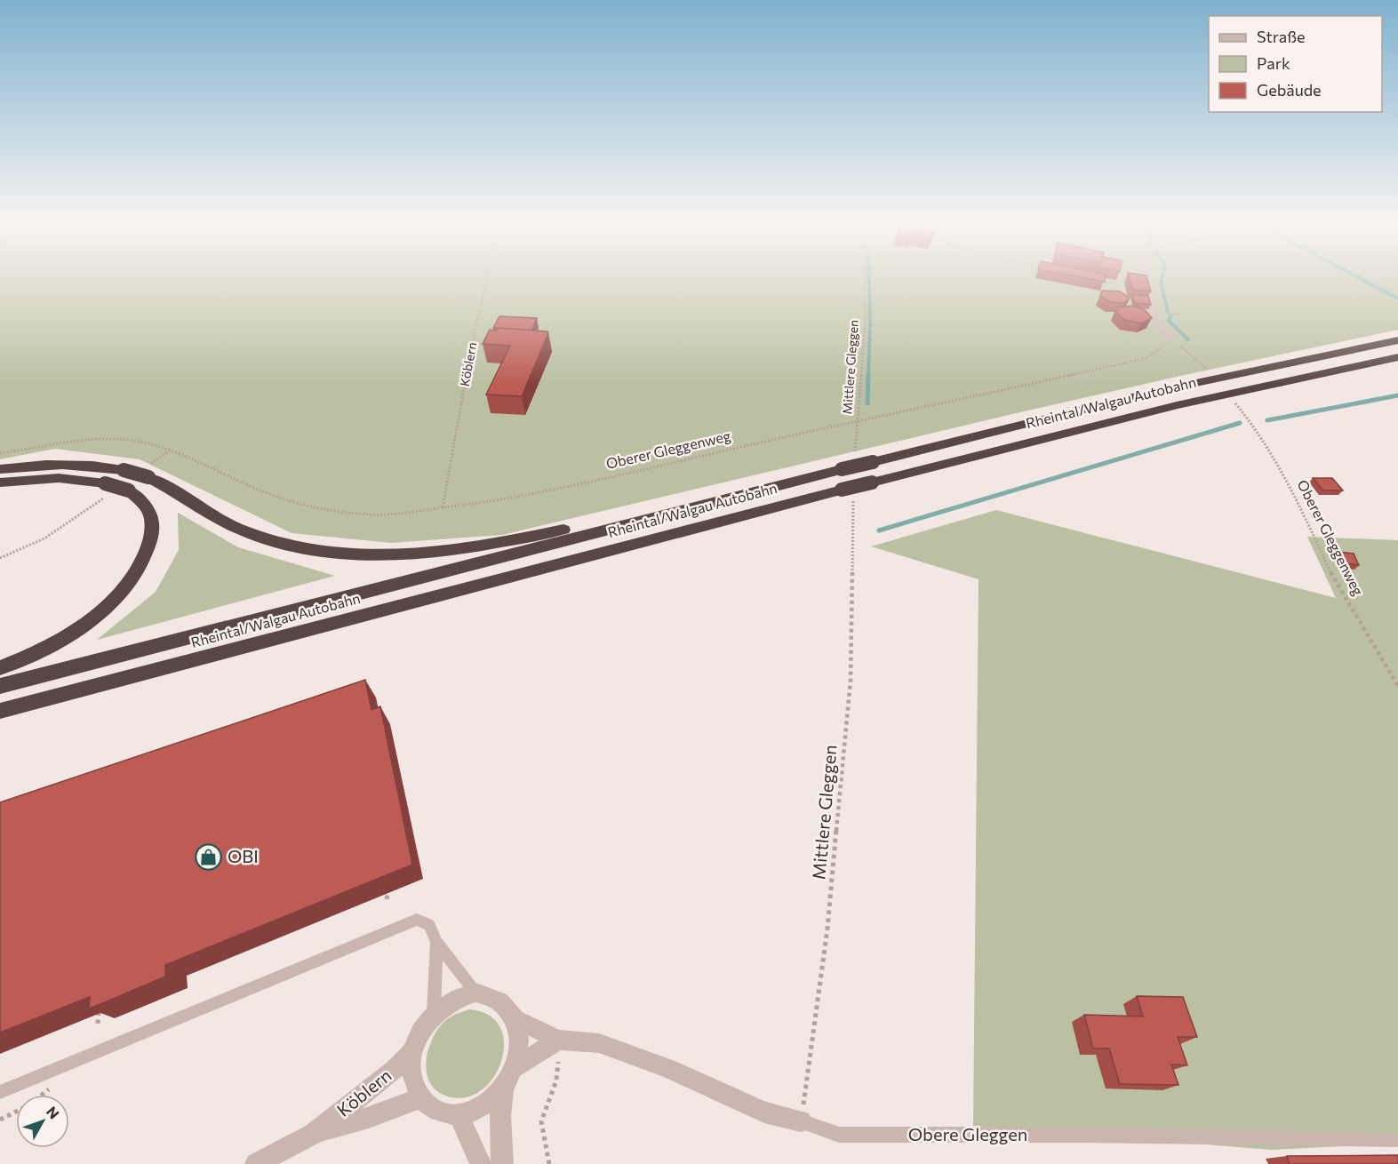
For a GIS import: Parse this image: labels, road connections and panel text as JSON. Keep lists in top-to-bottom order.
{
  "streets": {
    "highway": ["Rheintal/Walgau Autobahn"],
    "street": ["Köblern", "Obere Gleggen"],
    "path": ["Mittlere Gleggen", "Oberer Gleggenweg"]
  },
  "crossings": [
    ["Köblern", "Oberer Gleggenweg"],
    ["Köblern", "Obere Gleggen"],
    ["Mittlere Gleggen", "Oberer Gleggenweg"],
    ["Mittlere Gleggen", "Obere Gleggen"]
  ],
  "places": {
    "shop": ["OBI"]
  },
  "legend": ["Straße", "Park", "Gebäude"],
  "north": "top right"
}
